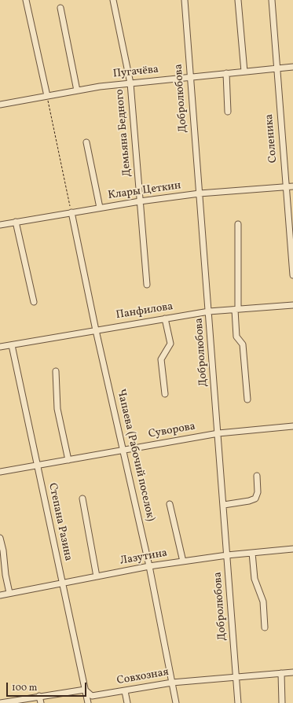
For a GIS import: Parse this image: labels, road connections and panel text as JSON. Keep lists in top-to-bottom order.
{
  "streets": {
    "street": [
      "Пугачёва",
      "Добролюбова",
      "Демьяна Бедного",
      "Соленика",
      "Клары Цеткин",
      "Панфилова",
      "Суворова",
      "Чапаева (Рабочий поселок)",
      "Степана Разина",
      "Лазутина",
      "Совхозная"
    ]
  },
  "crossings": [
    ["Пугачёва", "Добролюбова"],
    ["Пугачёва", "Демьяна Бедного"],
    ["Пугачёва", "Соленика"],
    ["Добролюбова", "Клары Цеткин"],
    ["Добролюбова", "Панфилова"],
    ["Добролюбова", "Суворова"],
    ["Добролюбова", "Лазутина"],
    ["Добролюбова", "Совхозная"],
    ["Демьяна Бедного", "Клары Цеткин"],
    ["Соленика", "Клары Цеткин"],
    ["Клары Цеткин", "Чапаева (Рабочий поселок)"],
    ["Панфилова", "Чапаева (Рабочий поселок)"],
    ["Панфилова", "Степана Разина"],
    ["Суворова", "Чапаева (Рабочий поселок)"],
    ["Суворова", "Степана Разина"],
    ["Чапаева (Рабочий поселок)", "Лазутина"],
    ["Чапаева (Рабочий поселок)", "Совхозная"],
    ["Степана Разина", "Лазутина"],
    ["Степана Разина", "Совхозная"]
  ],
  "scale_bar": "100 m"
}
